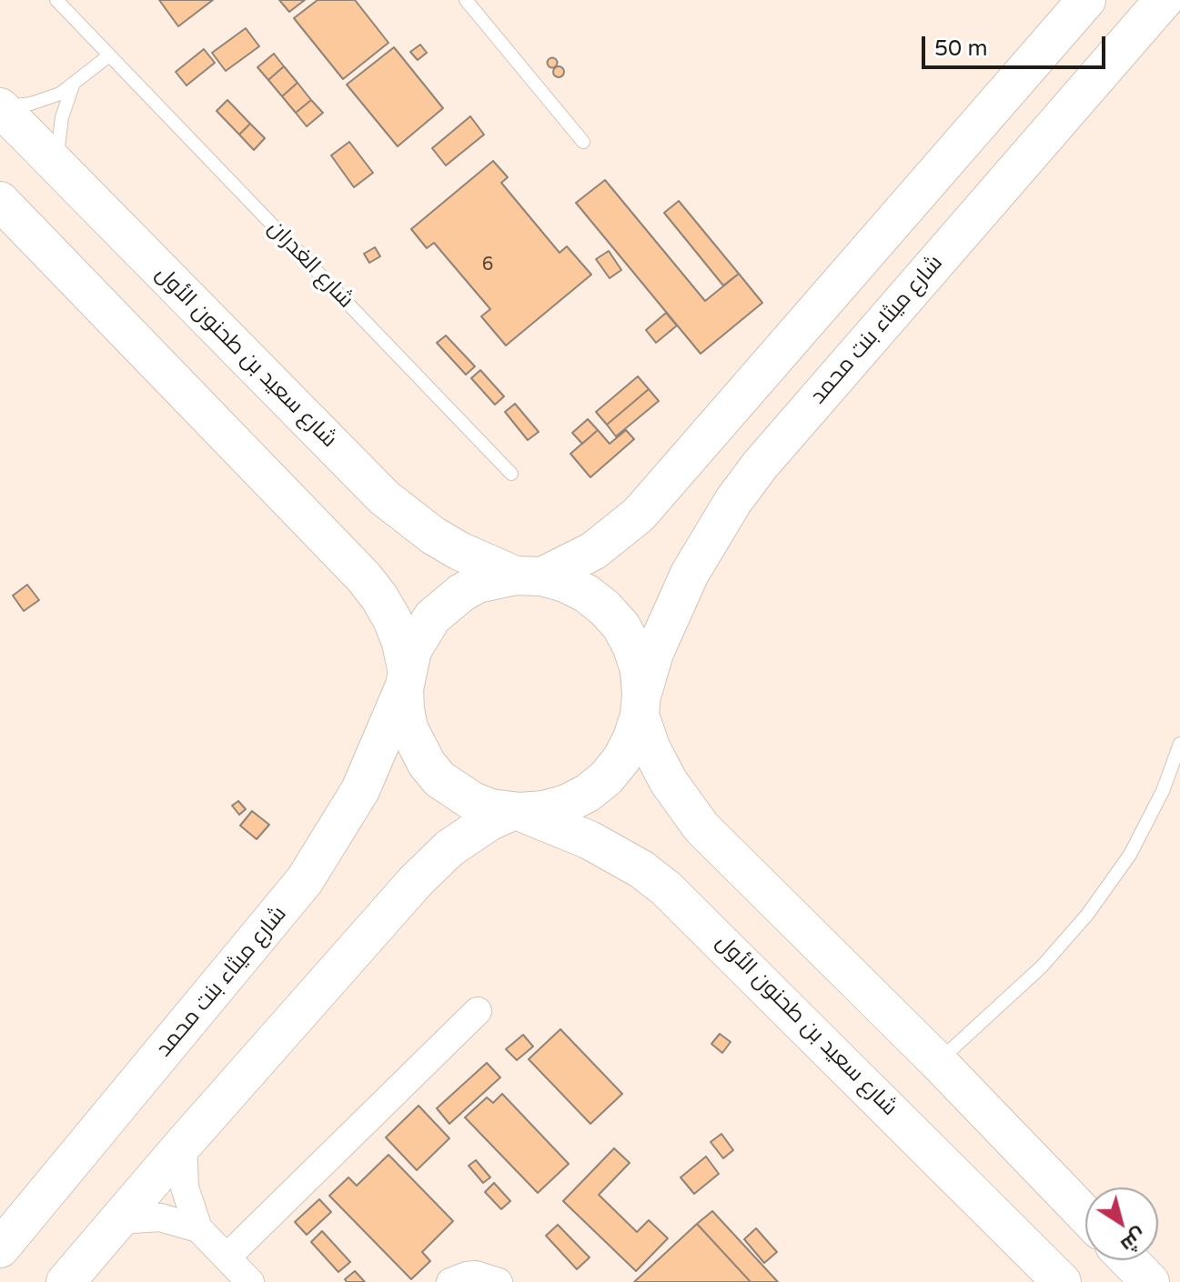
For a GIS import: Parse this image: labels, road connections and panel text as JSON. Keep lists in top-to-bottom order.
{
  "streets": {
    "main road": ["شارع ميثاء بنت محمد", "شارع سعيد بن طحنون الأول"],
    "lane": ["شارع الغدران"]
  },
  "crossings": [
    ["شارع ميثاء بنت محمد", "شارع سعيد بن طحنون الأول"]
  ],
  "house_numbers": ["6"],
  "scale_bar": "50 m",
  "north": "bottom right"
}
